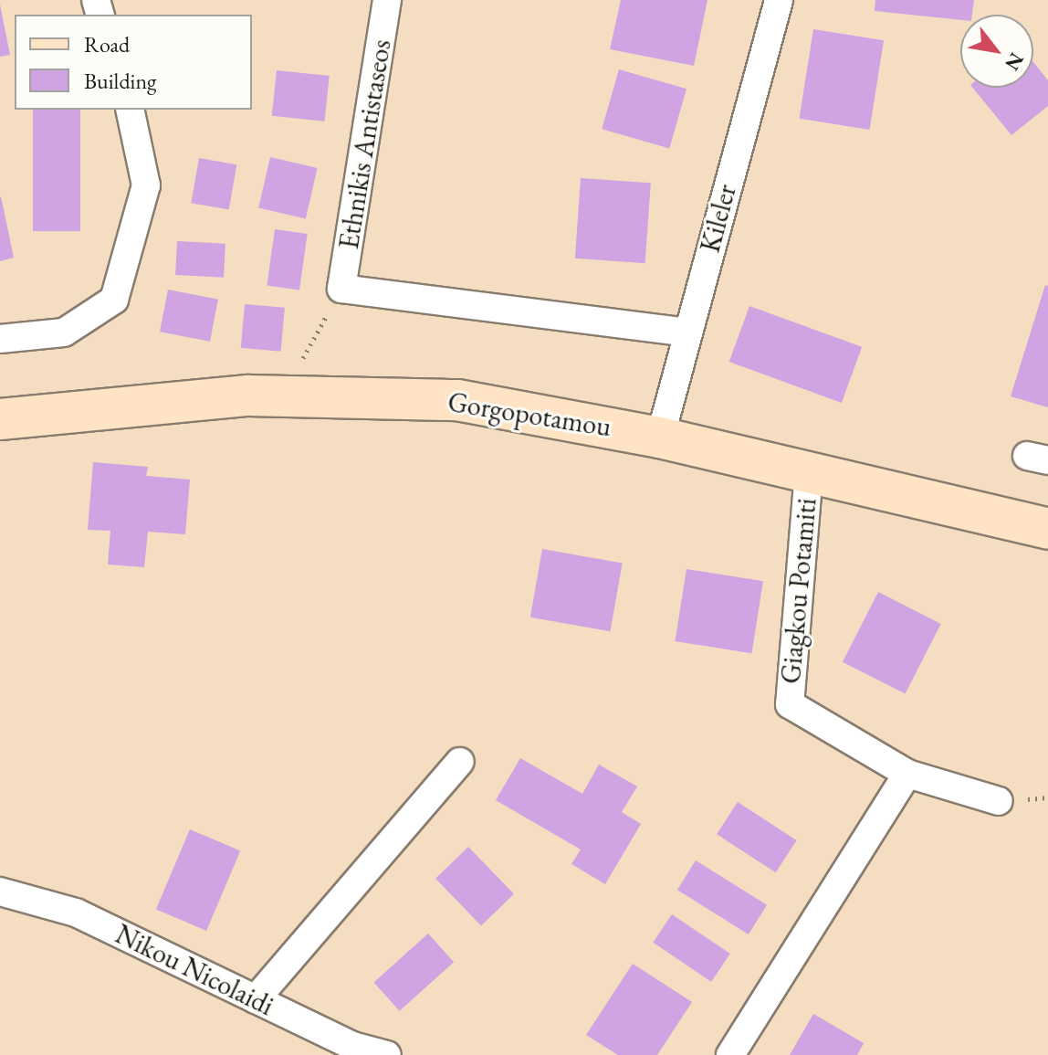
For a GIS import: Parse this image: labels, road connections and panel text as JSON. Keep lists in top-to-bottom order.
{
  "streets": {
    "street": [
      "Ethnikis Antistaseos",
      "Kileler",
      "Gorgopotamou",
      "Giagkou Potamiti",
      "Nikou Nicolaidi"
    ]
  },
  "crossings": [
    ["Kileler", "Gorgopotamou"],
    ["Gorgopotamou", "Giagkou Potamiti"]
  ],
  "legend": ["Road", "Building"],
  "north": "bottom right"
}
